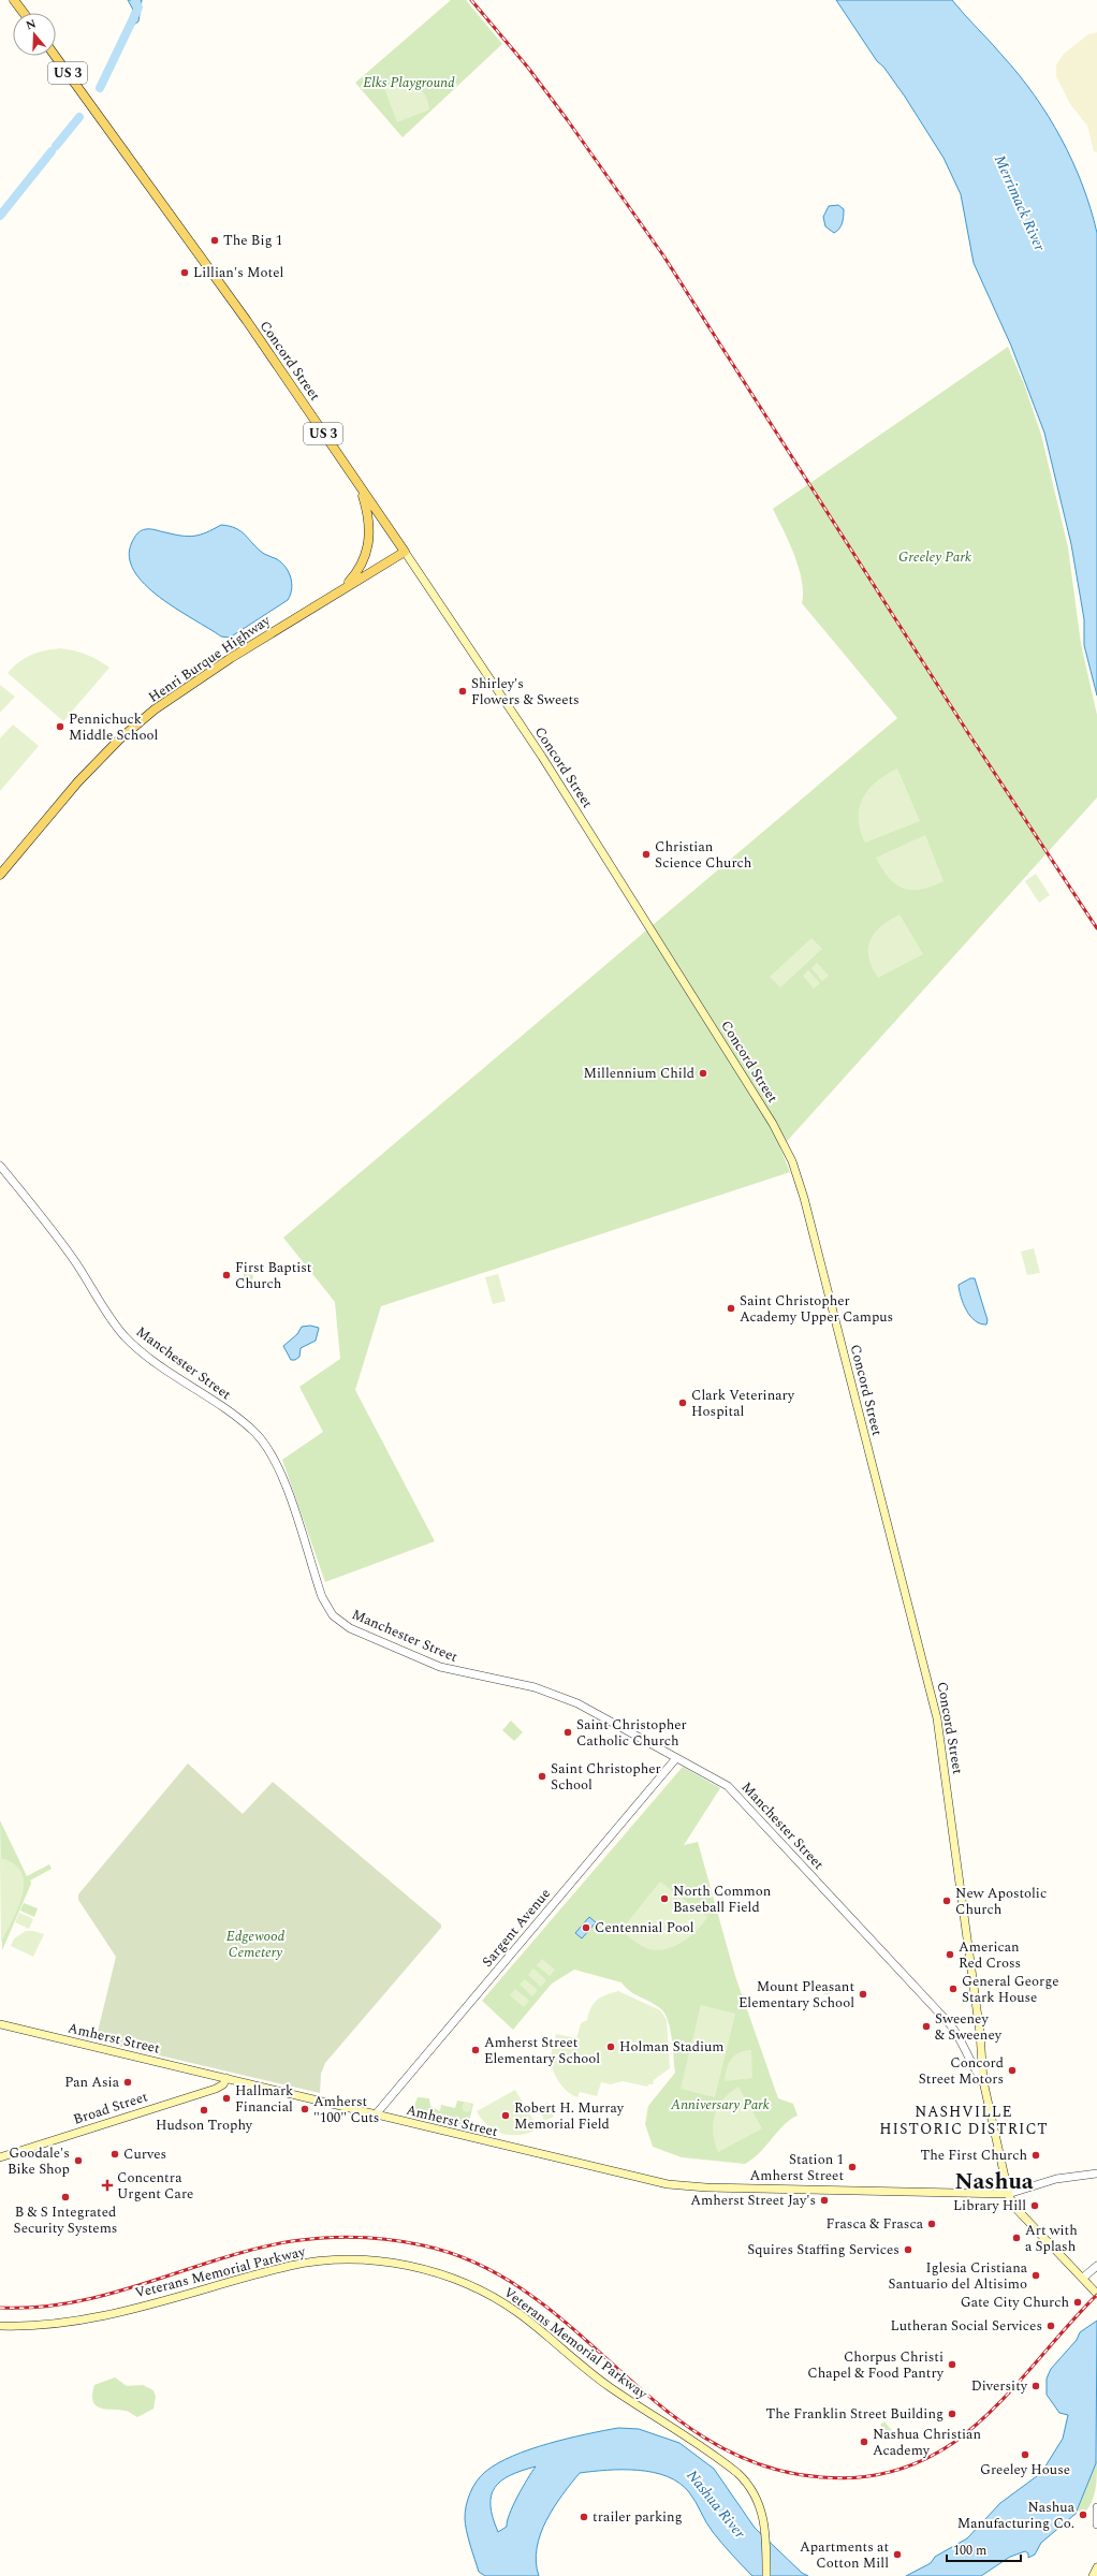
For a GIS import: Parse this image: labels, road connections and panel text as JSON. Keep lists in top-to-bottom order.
{
  "streets": {
    "main road": [
      "US 3",
      "Concord Street",
      "Henri Burque Highway",
      "Amherst Street",
      "Broad Street",
      "Veterans Memorial Parkway"
    ],
    "street": ["Manchester Street", "Sargent Avenue"]
  },
  "crossings": [
    ["Concord Street", "Henri Burque Highway"],
    ["Concord Street", "Manchester Street"],
    ["Concord Street", "Amherst Street"],
    ["Manchester Street", "Sargent Avenue"],
    ["Sargent Avenue", "Amherst Street"],
    ["Amherst Street", "Broad Street"]
  ],
  "districts": ["NASHVILLE HISTORIC DISTRICT", "Nashua"],
  "water": ["Merrimack River", "Nashua River"],
  "parks": [
    "Elks Playground",
    "Greeley Park",
    "Edgewood Cemetery",
    "Anniversary Park"
  ],
  "places": {
    "other": [
      "The Big 1",
      "Lillian's Motel",
      "Shirley's Flowers & Sweets",
      "Pennichuck Middle School",
      "Christian Science Church",
      "Millennium Child",
      "First Baptist Church",
      "Saint Christopher Academy Upper Campus",
      "Clark Veterinary Hospital",
      "Saint Christopher Catholic Church",
      "Saint Christopher School",
      "North Common Baseball Field",
      "New Apostolic Church",
      "Centennial Pool",
      "American Red Cross",
      "General George Stark House",
      "Mount Pleasant Elementary School",
      "Sweeney & Sweeney",
      "Holman Stadium",
      "Amherst Street Elementary School",
      "Concord Street Motors",
      "Pan Asia",
      "Hallmark Financial",
      "Amherst \"100\" Cuts",
      "Hudson Trophy",
      "Robert H. Murray Memorial Field",
      "Curves",
      "The First Church",
      "Goodale's Bike Shop",
      "Station 1 Amherst Street",
      "B & S Integrated Security Systems",
      "Amherst Street Jay's",
      "Library Hill",
      "Frasca & Frasca",
      "Art with a Splash",
      "Squires Staffing Services",
      "Iglesia Cristiana Santuario del Altisimo",
      "Gate City Church",
      "Lutheran Social Services",
      "Chorpus Christi Chapel & Food Pantry",
      "Diversity",
      "The Franklin Street Building",
      "Nashua Christian Academy",
      "Greeley House",
      "Nashua Manufacturing Co.",
      "trailer parking",
      "Apartments at Cotton Mill"
    ],
    "health": ["Concentra Urgent Care"]
  },
  "scale_bar": "100 m",
  "north": "top"
}
